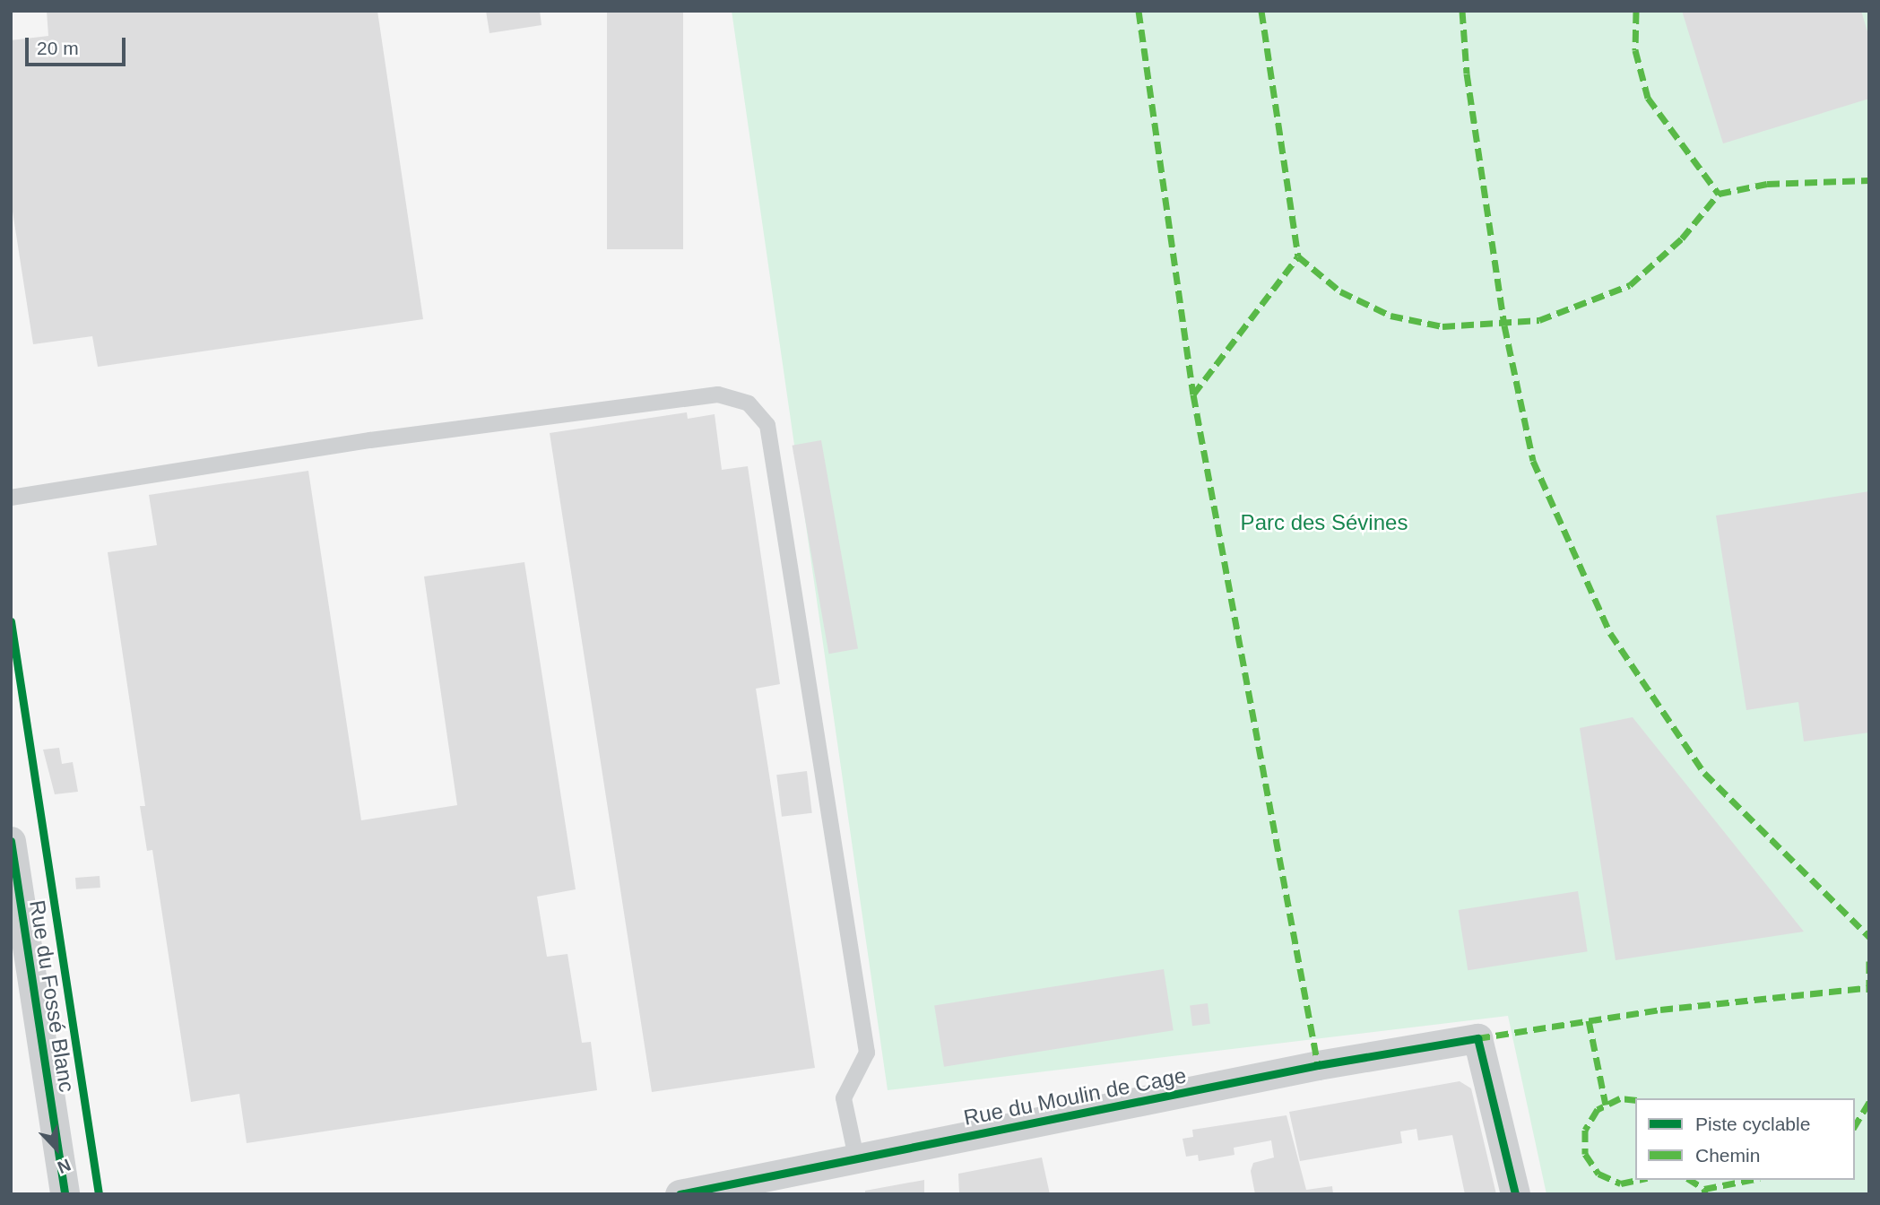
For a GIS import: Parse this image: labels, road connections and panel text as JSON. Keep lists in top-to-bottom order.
{
  "streets": {
    "street": ["Rue du Fossé Blanc", "Rue du Moulin de Cage"]
  },
  "parks": ["Parc des Sévines"],
  "legend": ["Piste cyclable", "Chemin"],
  "scale_bar": "20 m",
  "north": "bottom right"
}
